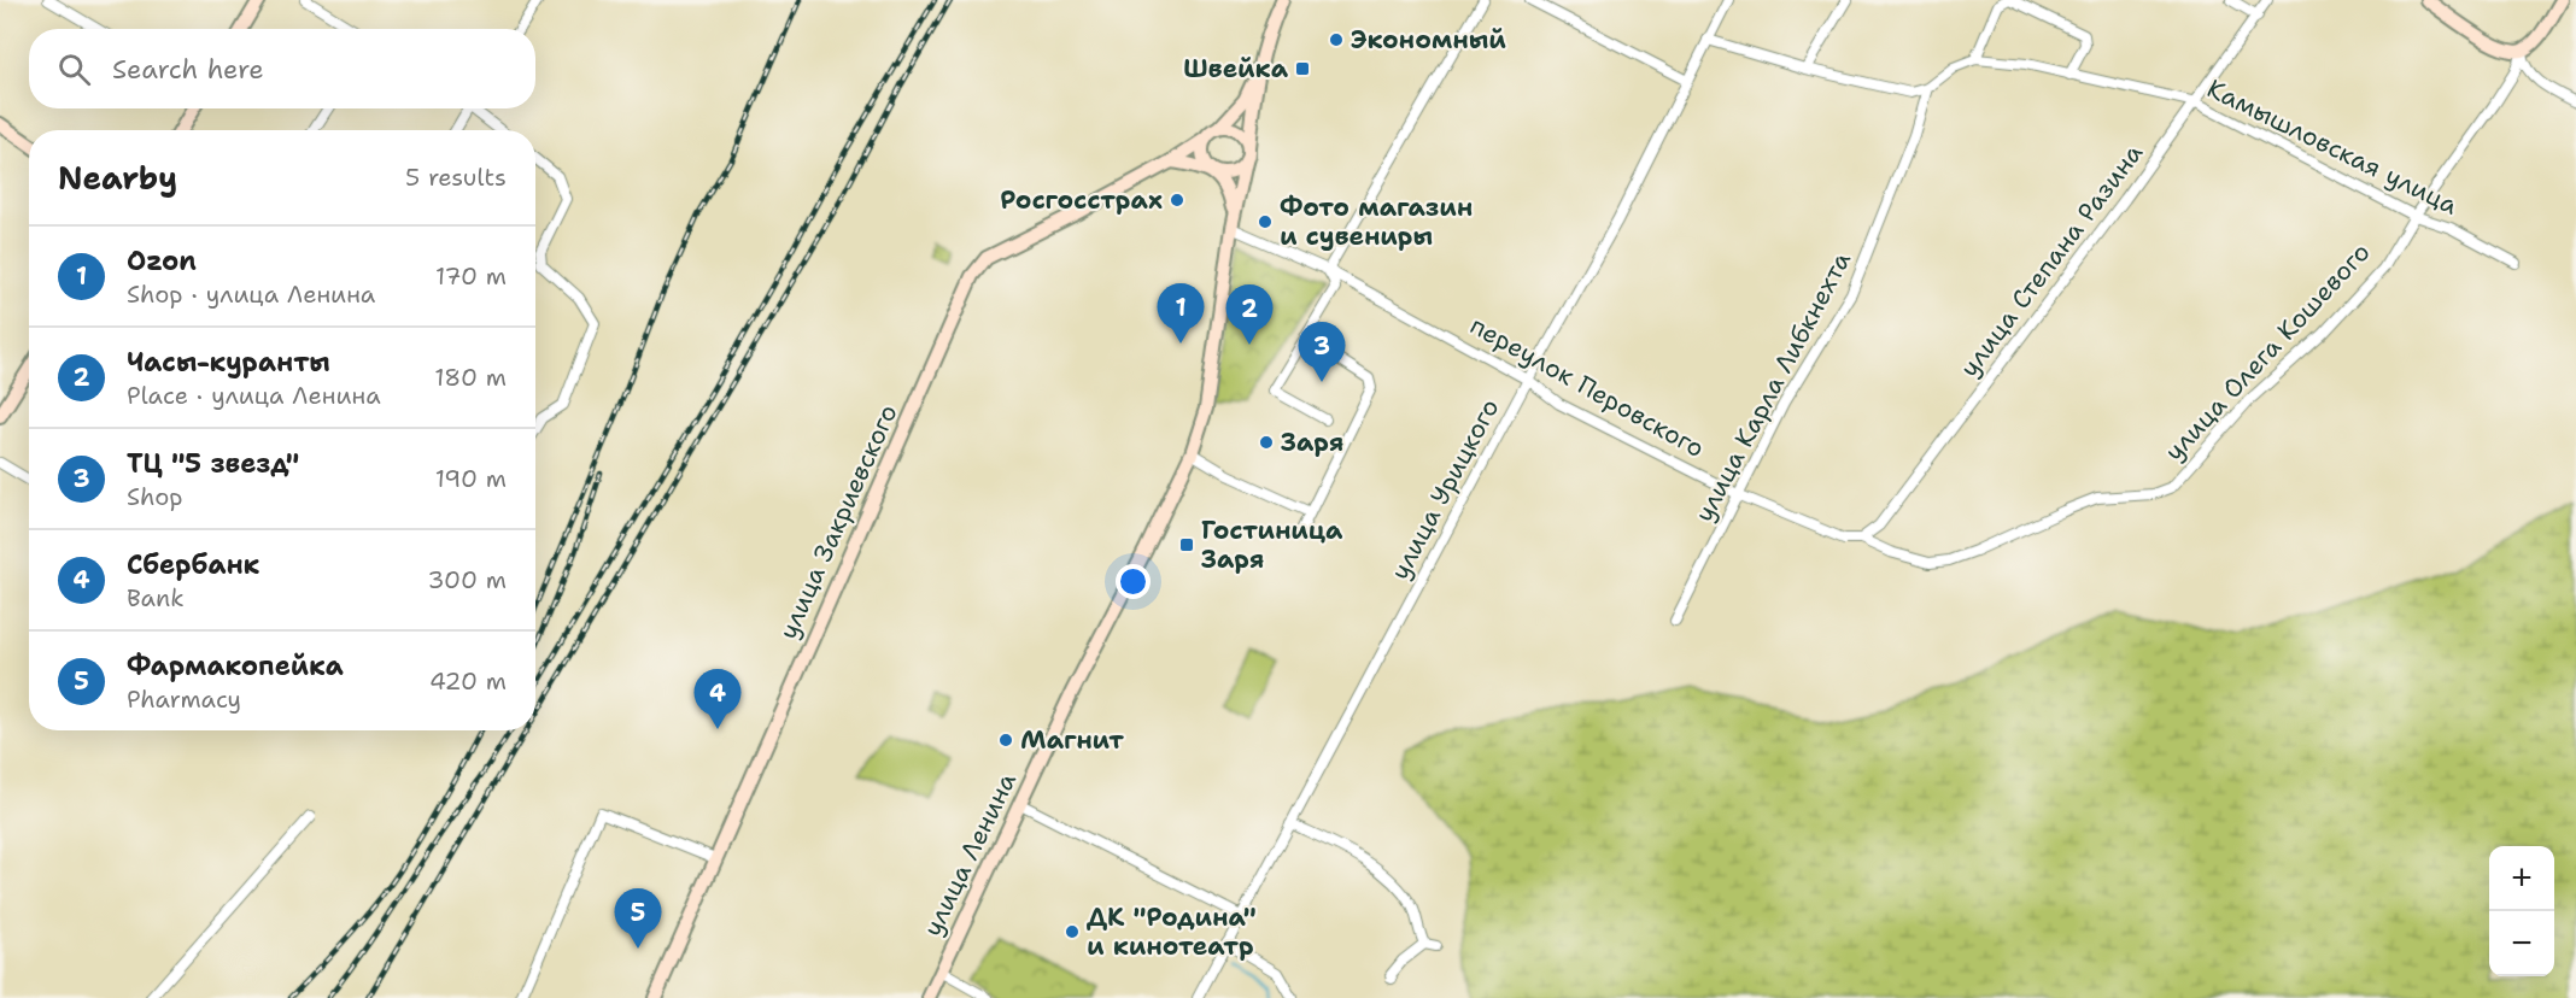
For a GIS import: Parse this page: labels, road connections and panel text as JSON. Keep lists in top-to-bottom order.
{
  "streets": {
    "main road": ["улица Олега Кошевого", "улица Закриевского", "улица Ленина"],
    "street": [
      "Камышловская улица",
      "улица Степана Разина",
      "переулок Перовского",
      "улица Карла Либкнехта",
      "улица Урицкого"
    ]
  },
  "crossings": [
    ["Камышловская улица", "улица Степана Разина"],
    ["Камышловская улица", "улица Олега Кошевого"],
    ["улица Степана Разина", "переулок Перовского"],
    ["улица Олега Кошевого", "переулок Перовского"],
    ["переулок Перовского", "улица Карла Либкнехта"],
    ["переулок Перовского", "улица Урицкого"],
    ["переулок Перовского", "улица Ленина"],
    ["улица Закриевского", "улица Ленина"]
  ],
  "places": {
    "other": [
      "Экономный",
      "Росгосстрах",
      "Фото магазин и сувениры",
      "Заря",
      "Магнит",
      "ДК \"Родина\" и кинотеатр"
    ],
    "transit": ["Швейка", "Гостиница Заря"]
  },
  "page": {
    "search": "Search here",
    "heading": ["Nearby", "5 results"],
    "list": [
      {
        "mark": "1",
        "name": "Ozon",
        "note": "Shop · улица Ленина",
        "value": "170 m"
      },
      {
        "mark": "2",
        "name": "Часы-куранты",
        "note": "Place · улица Ленина",
        "value": "180 m"
      },
      {
        "mark": "3",
        "name": "ТЦ \"5 звезд\"",
        "note": "Shop",
        "value": "190 m"
      },
      {
        "mark": "4",
        "name": "Сбербанк",
        "note": "Bank",
        "value": "300 m"
      },
      {
        "mark": "5",
        "name": "Фармакопейка",
        "note": "Pharmacy",
        "value": "420 m"
      }
    ],
    "pins": [
      "1",
      "2",
      "3",
      "4",
      "5"
    ],
    "map_buttons": ["+", "−"]
  }
}
